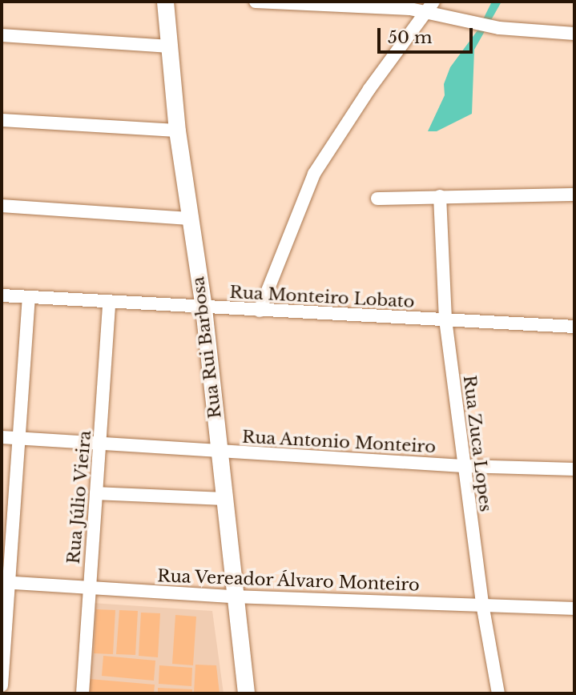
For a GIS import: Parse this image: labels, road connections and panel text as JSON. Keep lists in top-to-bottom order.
{
  "streets": {
    "street": [
      "Rua Monteiro Lobato",
      "Rua Rui Barbosa",
      "Rua Antonio Monteiro",
      "Rua Zuca Lopes",
      "Rua Júlio Vieira",
      "Rua Vereador Álvaro Monteiro"
    ]
  },
  "crossings": [
    ["Rua Monteiro Lobato", "Rua Rui Barbosa"],
    ["Rua Monteiro Lobato", "Rua Zuca Lopes"],
    ["Rua Monteiro Lobato", "Rua Júlio Vieira"],
    ["Rua Rui Barbosa", "Rua Antonio Monteiro"],
    ["Rua Rui Barbosa", "Rua Vereador Álvaro Monteiro"],
    ["Rua Antonio Monteiro", "Rua Zuca Lopes"],
    ["Rua Antonio Monteiro", "Rua Júlio Vieira"],
    ["Rua Zuca Lopes", "Rua Vereador Álvaro Monteiro"],
    ["Rua Júlio Vieira", "Rua Vereador Álvaro Monteiro"]
  ],
  "scale_bar": "50 m"
}
